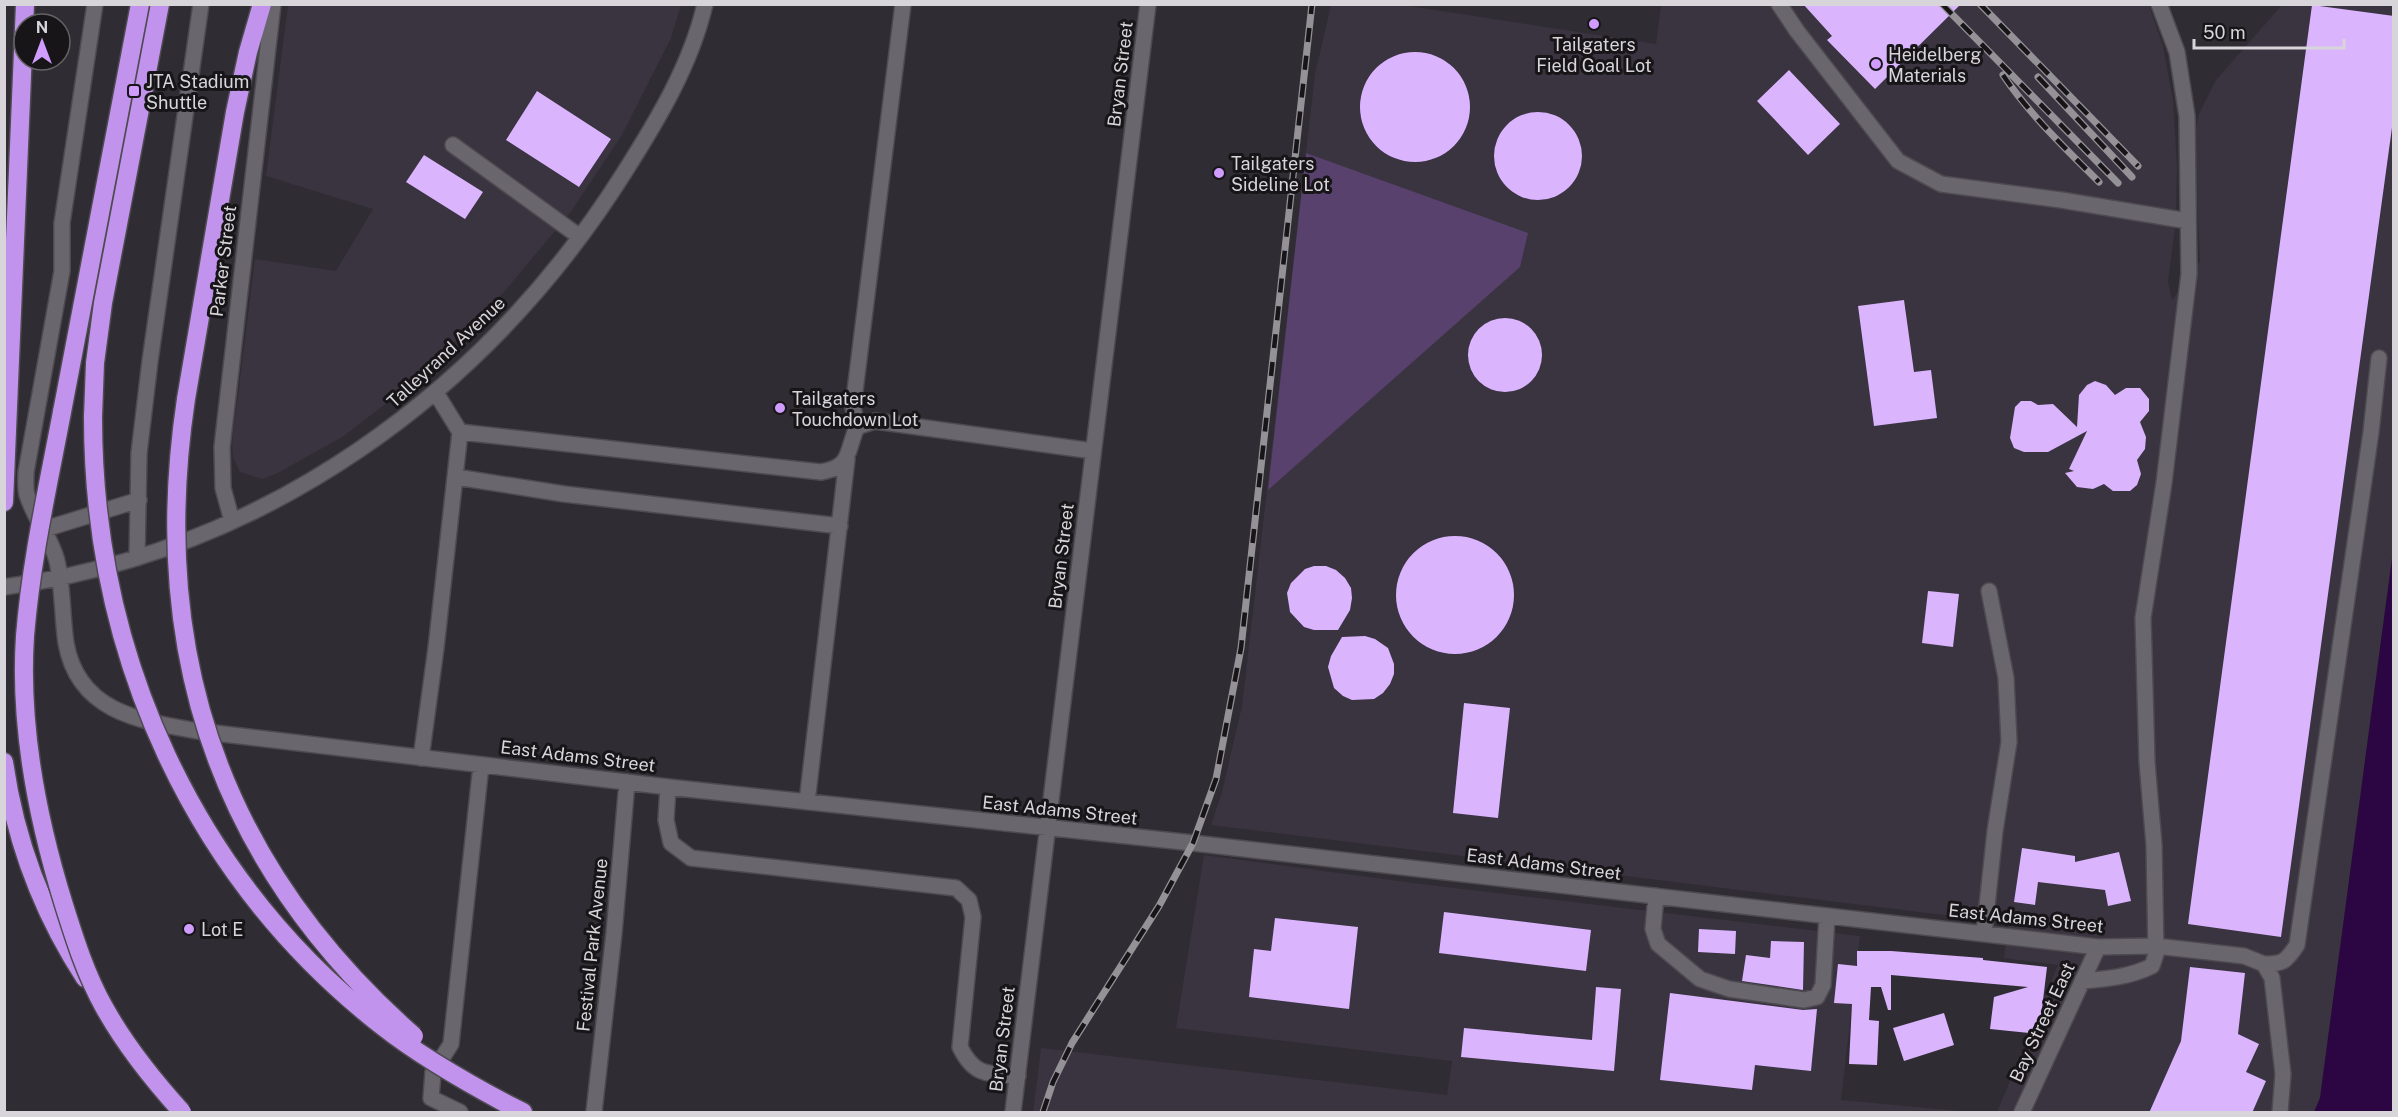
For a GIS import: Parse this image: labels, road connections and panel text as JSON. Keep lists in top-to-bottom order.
{
  "streets": {
    "street": [
      "Bryan Street",
      "Parker Street",
      "Talleyrand Avenue",
      "East Adams Street",
      "Festival Park Avenue",
      "Bay Street East"
    ]
  },
  "crossings": [
    ["Bryan Street", "East Adams Street"],
    ["Parker Street", "Talleyrand Avenue"],
    ["Talleyrand Avenue", "East Adams Street"],
    ["East Adams Street", "Festival Park Avenue"],
    ["East Adams Street", "Bay Street East"]
  ],
  "places": {
    "other": [
      "Tailgaters Field Goal Lot",
      "Heidelberg Materials",
      "Tailgaters Sideline Lot",
      "Tailgaters Touchdown Lot",
      "Lot E"
    ],
    "transit": ["JTA Stadium Shuttle"]
  },
  "scale_bar": "50 m",
  "north": "top"
}
